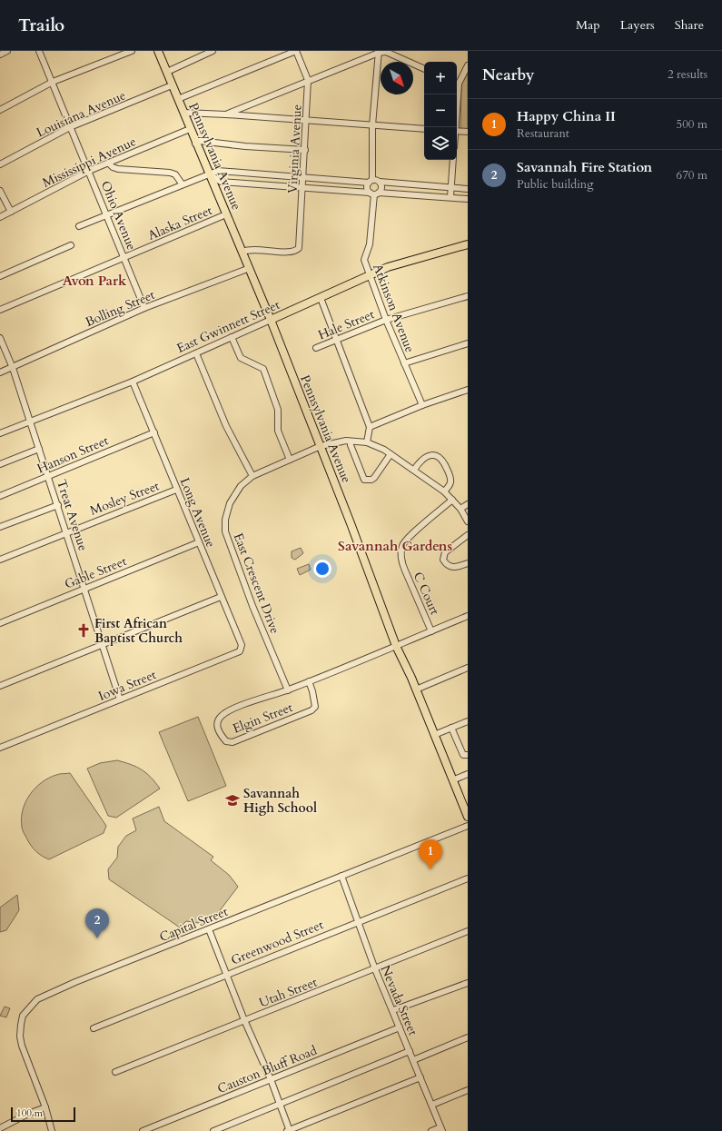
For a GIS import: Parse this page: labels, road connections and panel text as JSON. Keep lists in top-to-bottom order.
{
  "streets": {
    "main road": ["Pennsylvania Avenue", "East Gwinnett Street"],
    "street": [
      "Louisiana Avenue",
      "Virginia Avenue",
      "Mississippi Avenue",
      "Ohio Avenue",
      "Alaska Street",
      "Bolling Street",
      "Atkinson Avenue",
      "Hale Street",
      "Hanson Street",
      "Mosley Street",
      "Long Avenue",
      "Treat Avenue",
      "Gable Street",
      "East Crescent Drive",
      "C Court",
      "Iowa Street",
      "Elgin Street",
      "Capital Street",
      "Greenwood Street",
      "Utah Street",
      "Nevada Street",
      "Causton Bluff Road"
    ]
  },
  "crossings": [
    ["Louisiana Avenue", "Pennsylvania Avenue"],
    ["Louisiana Avenue", "Ohio Avenue"],
    ["Virginia Avenue", "Pennsylvania Avenue"],
    ["Pennsylvania Avenue", "Mississippi Avenue"],
    ["Pennsylvania Avenue", "Alaska Street"],
    ["Pennsylvania Avenue", "Bolling Street"],
    ["Pennsylvania Avenue", "East Gwinnett Street"],
    ["Pennsylvania Avenue", "East Crescent Drive"],
    ["Pennsylvania Avenue", "Elgin Street"],
    ["Mississippi Avenue", "Ohio Avenue"],
    ["Ohio Avenue", "Alaska Street"],
    ["Ohio Avenue", "Bolling Street"],
    ["Bolling Street", "Treat Avenue"],
    ["Atkinson Avenue", "Hale Street"],
    ["Atkinson Avenue", "East Gwinnett Street"],
    ["East Gwinnett Street", "Long Avenue"],
    ["East Gwinnett Street", "Treat Avenue"],
    ["Hanson Street", "Long Avenue"],
    ["Hanson Street", "Treat Avenue"],
    ["Mosley Street", "Long Avenue"],
    ["Mosley Street", "Treat Avenue"],
    ["Long Avenue", "Gable Street"],
    ["Long Avenue", "Iowa Street"],
    ["Treat Avenue", "Gable Street"],
    ["Treat Avenue", "Iowa Street"],
    ["East Crescent Drive", "Elgin Street"],
    ["C Court", "Elgin Street"],
    ["Capital Street", "Nevada Street"],
    ["Greenwood Street", "Nevada Street"],
    ["Utah Street", "Nevada Street"],
    ["Nevada Street", "Causton Bluff Road"]
  ],
  "districts": ["Avon Park", "Savannah Gardens"],
  "places": {
    "church": ["First African Baptist Church"],
    "school or university": ["Savannah High School"]
  },
  "scale_bar": "100 m",
  "north": "bottom right",
  "page": {
    "header": "Trailo",
    "nav": ["Map", "Layers", "Share"],
    "heading": ["Nearby", "2 results"],
    "map_buttons": ["+", "−"],
    "list": [
      {
        "mark": "1",
        "name": "Happy China II",
        "note": "Restaurant",
        "value": "500 m"
      },
      {
        "mark": "2",
        "name": "Savannah Fire Station",
        "note": "Public building",
        "value": "670 m"
      }
    ],
    "pins": ["1", "2"],
    "scale": "100 m"
  }
}
